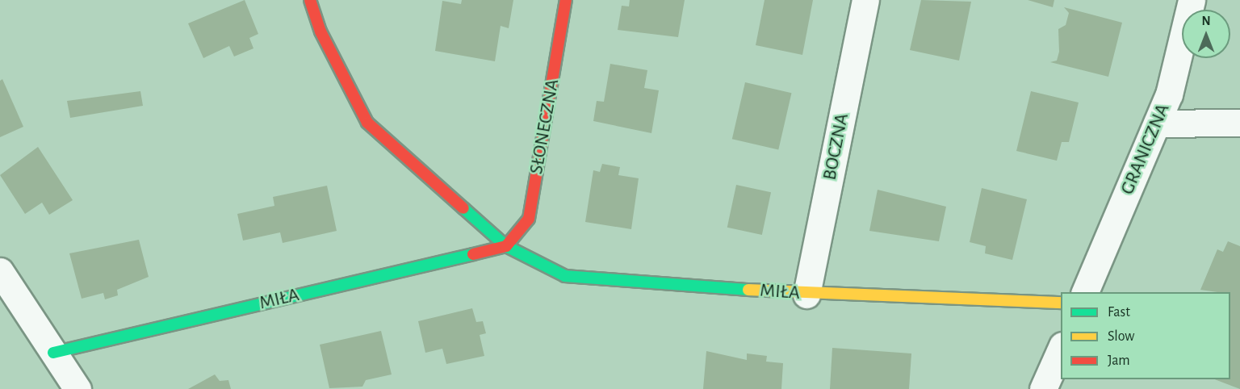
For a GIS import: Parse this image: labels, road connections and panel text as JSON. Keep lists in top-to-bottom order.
{
  "streets": {
    "street": [
      "SŁONECZNA",
      "BOCZNA",
      "GRANICZNA",
      "MIŁA"
    ]
  },
  "crossings": [
    ["SŁONECZNA", "MIŁA"],
    ["BOCZNA", "MIŁA"]
  ],
  "legend": ["Fast", "Slow", "Jam"],
  "north": "top"
}
